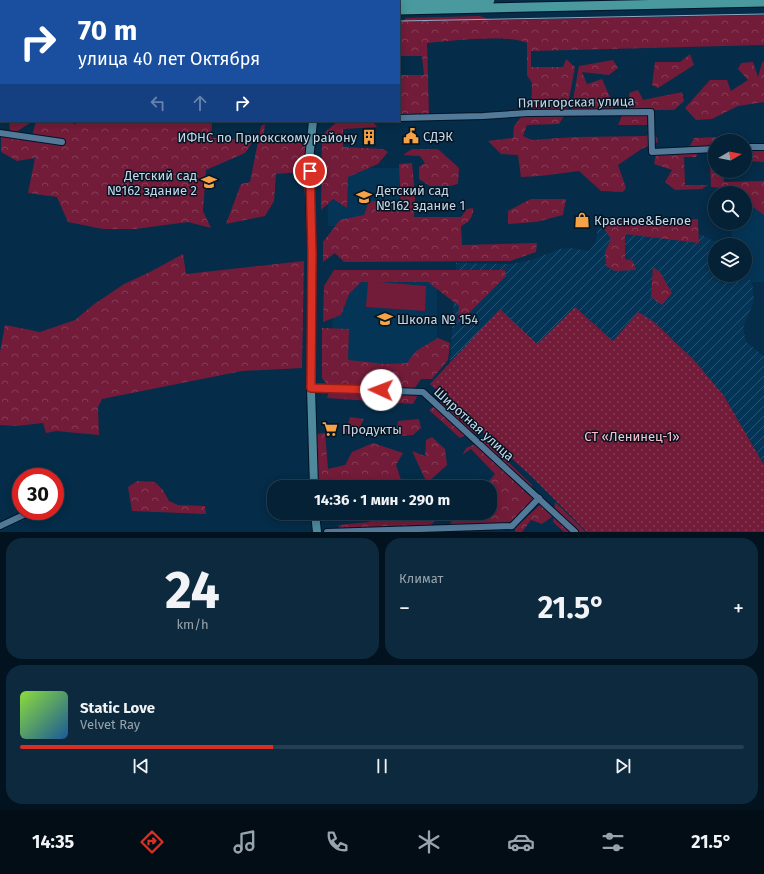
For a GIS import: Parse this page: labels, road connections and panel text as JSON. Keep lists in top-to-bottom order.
{
  "streets": {
    "street": ["Пятигорская улица", "Широтная улица"]
  },
  "parks": ["СТ «Ленинец-1»"],
  "places": {
    "public building": ["СДЭК"],
    "building": ["ИФНС по Приокскому району"],
    "school or university": ["Детский сад №162 здание 2", "Детский сад №162 здание 1", "Школа № 154"],
    "shop": ["Красное&Белое"],
    "supermarket": ["Продукты"]
  },
  "north": "right",
  "page": {
    "turn": ["70 m", "улица 40 лет Октября"],
    "limit": "30",
    "trip": "14:36 · 1 мин · 290 m",
    "tile": [
      ["24", "km/h"],
      "Климат"
    ],
    "heat": ["−", "21.5°", "+"],
    "song": ["Static Love", "Velvet Ray"],
    "tabs": ["14:35", "21.5°"]
  }
}
